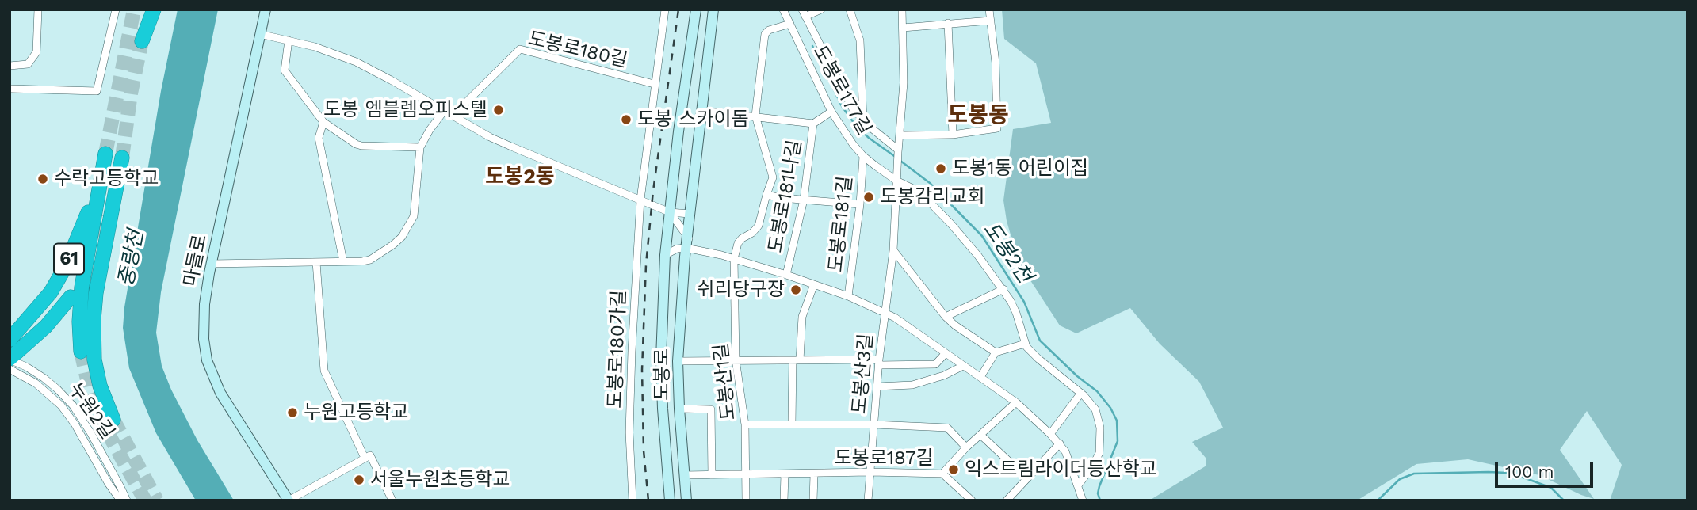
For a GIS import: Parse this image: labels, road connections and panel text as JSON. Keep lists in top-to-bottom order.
{
  "streets": {
    "highway": ["61"],
    "main road": ["마들로", "도봉로"],
    "street": [
      "도봉로180길",
      "도봉로177길",
      "도봉로181나길",
      "도봉로181길",
      "도봉로180가길",
      "도봉산3길",
      "도봉산1길",
      "누원2길",
      "도봉로187길"
    ]
  },
  "crossings": [
    ["도봉로180길", "도봉로180가길"],
    ["도봉로177길", "도봉로181길"],
    ["도봉로177길", "도봉산3길"],
    ["도봉로181나길", "도봉로181길"],
    ["도봉로181길", "도봉산3길"],
    ["도봉로181길", "도봉로"],
    ["도봉로181길", "도봉산1길"],
    ["61", "누원2길"],
    ["도봉산3길", "도봉로187길"],
    ["도봉로", "도봉로187길"],
    ["도봉산1길", "도봉로187길"]
  ],
  "districts": ["도봉동", "도봉2동"],
  "water": ["도봉2천", "중랑천"],
  "places": [
    "도봉 엠블렘오피스텔",
    "도봉 스카이돔",
    "도봉1동 어린이집",
    "수락고등학교",
    "도봉감리교회",
    "쉬리당구장",
    "누원고등학교",
    "익스트림라이더등산학교",
    "서울누원초등학교"
  ],
  "scale_bar": "100 m"
}
